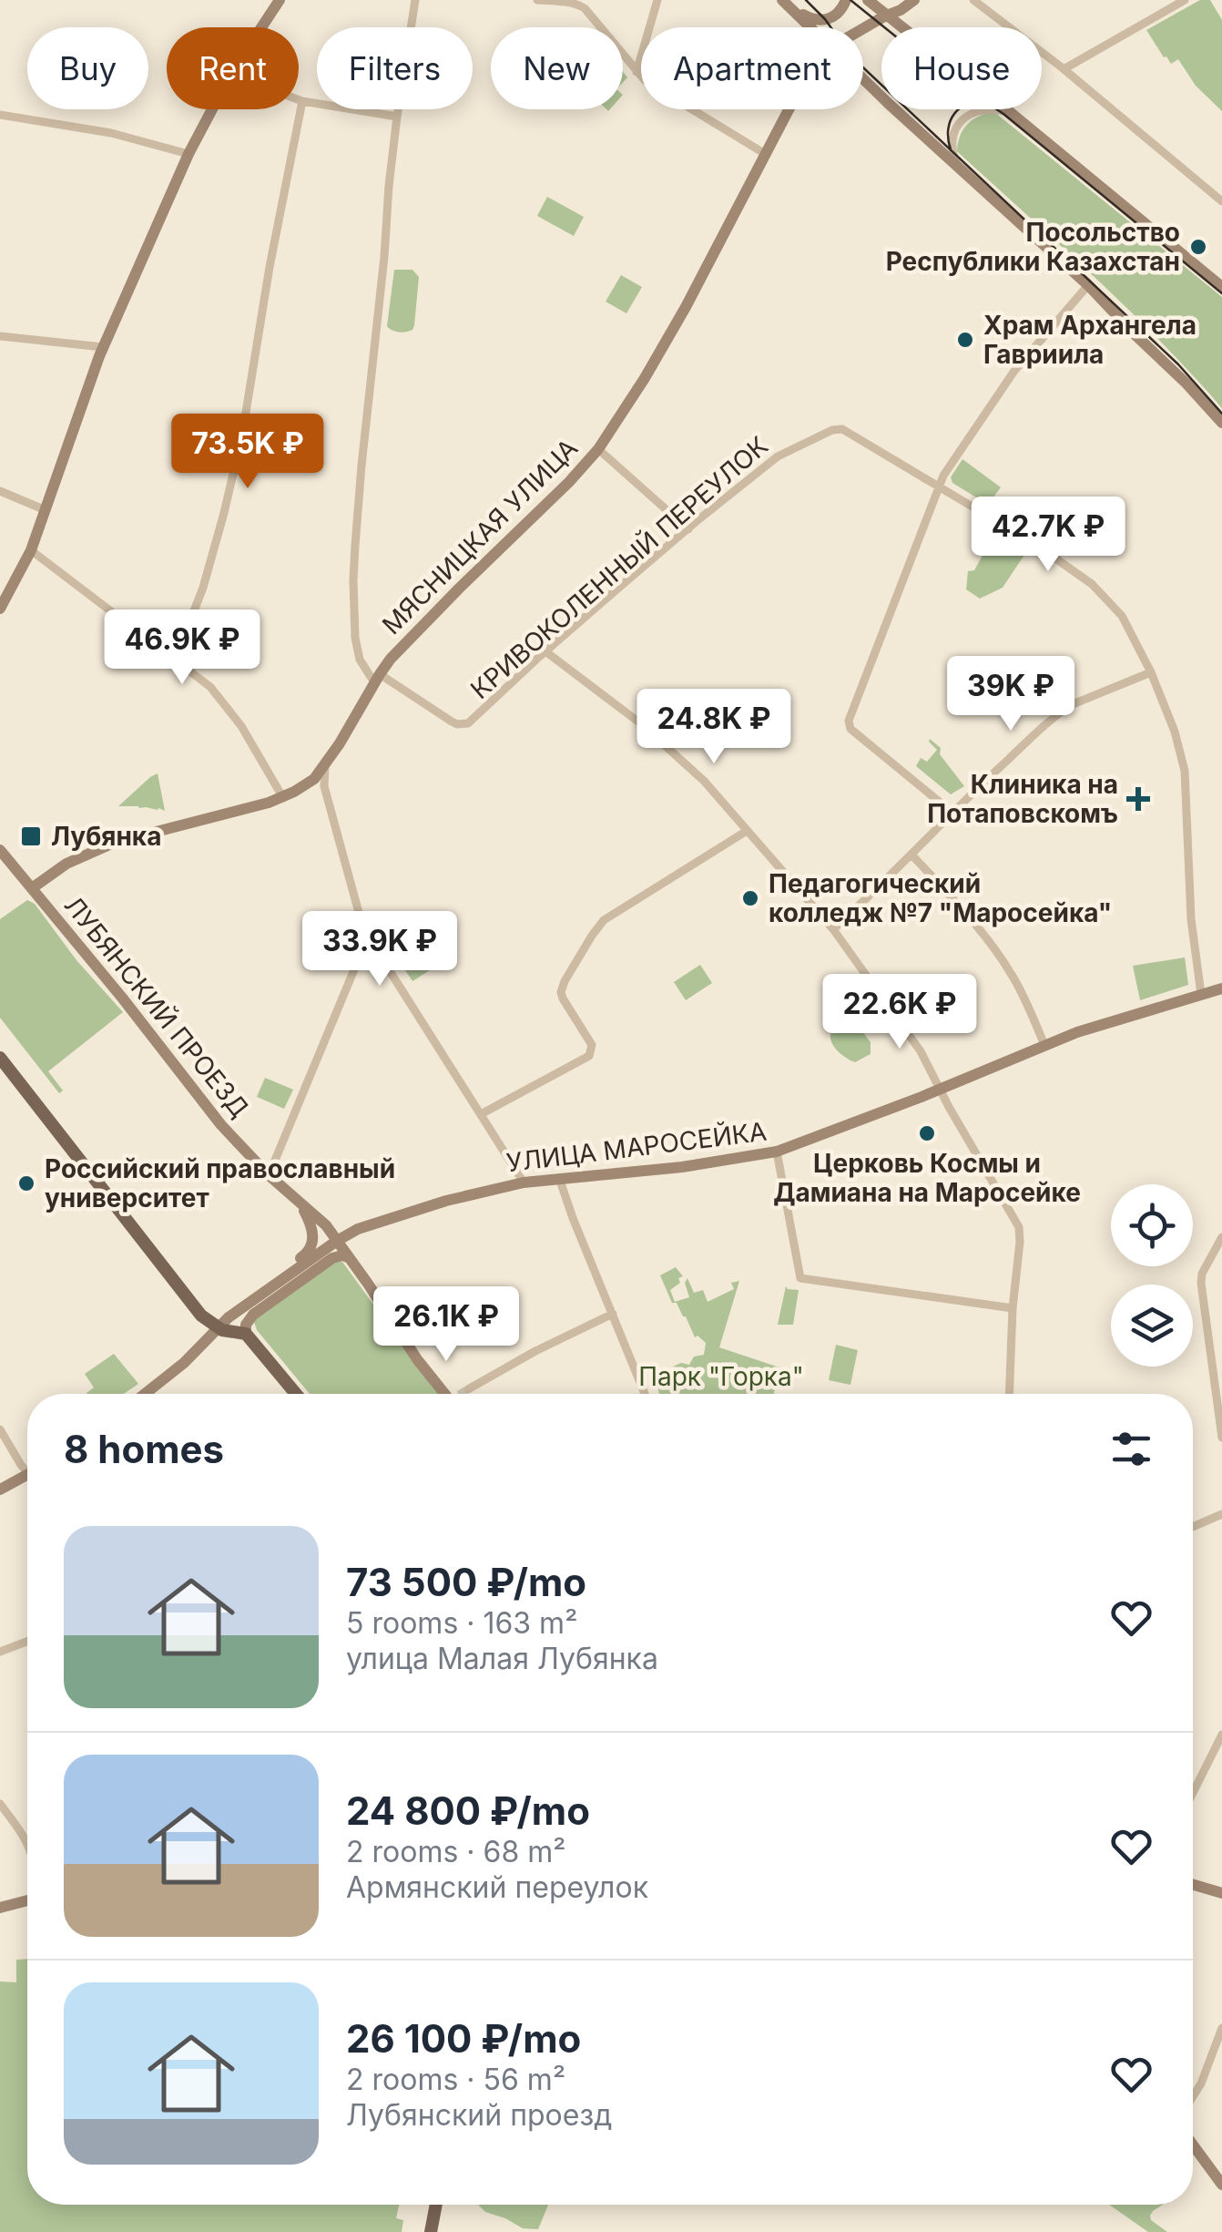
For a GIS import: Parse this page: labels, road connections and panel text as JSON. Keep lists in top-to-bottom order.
{
  "streets": {
    "main road": ["МЯСНИЦКАЯ УЛИЦА", "ЛУБЯНСКИЙ ПРОЕЗД", "УЛИЦА МАРОСЕЙКА"],
    "street": ["КРИВОКОЛЕННЫЙ ПЕРЕУЛОК"]
  },
  "crossings": [
    ["МЯСНИЦКАЯ УЛИЦА", "КРИВОКОЛЕННЫЙ ПЕРЕУЛОК"],
    ["МЯСНИЦКАЯ УЛИЦА", "ЛУБЯНСКИЙ ПРОЕЗД"],
    ["ЛУБЯНСКИЙ ПРОЕЗД", "УЛИЦА МАРОСЕЙКА"]
  ],
  "parks": ["Парк \"Горка\""],
  "places": {
    "other": [
      "Посольство Республики Казахстан",
      "Храм Архангела Гавриила",
      "Педагогический колледж №7 \"Маросейка\"",
      "Церковь Космы и Дамиана на Маросейке",
      "Российский православный университет"
    ],
    "health": ["Клиника на Потаповскомъ"],
    "transit": ["Лубянка"]
  },
  "page": {
    "chip": [
      "Buy",
      "Rent",
      "Filters",
      "New",
      "Apartment",
      "House"
    ],
    "price": [
      "73.5K ₽",
      "42.7K ₽",
      "46.9K ₽",
      "39K ₽",
      "24.8K ₽",
      "33.9K ₽",
      "22.6K ₽",
      "26.1K ₽"
    ],
    "heading": "8 homes",
    "list": [
      {
        "name": "73 500 ₽/mo",
        "note": "5 rooms · 163 m² · улица Малая Лубянка"
      },
      {
        "name": "24 800 ₽/mo",
        "note": "2 rooms · 68 m² · Армянский переулок"
      },
      {
        "name": "26 100 ₽/mo",
        "note": "2 rooms · 56 m² · Лубянский проезд"
      }
    ]
  }
}
